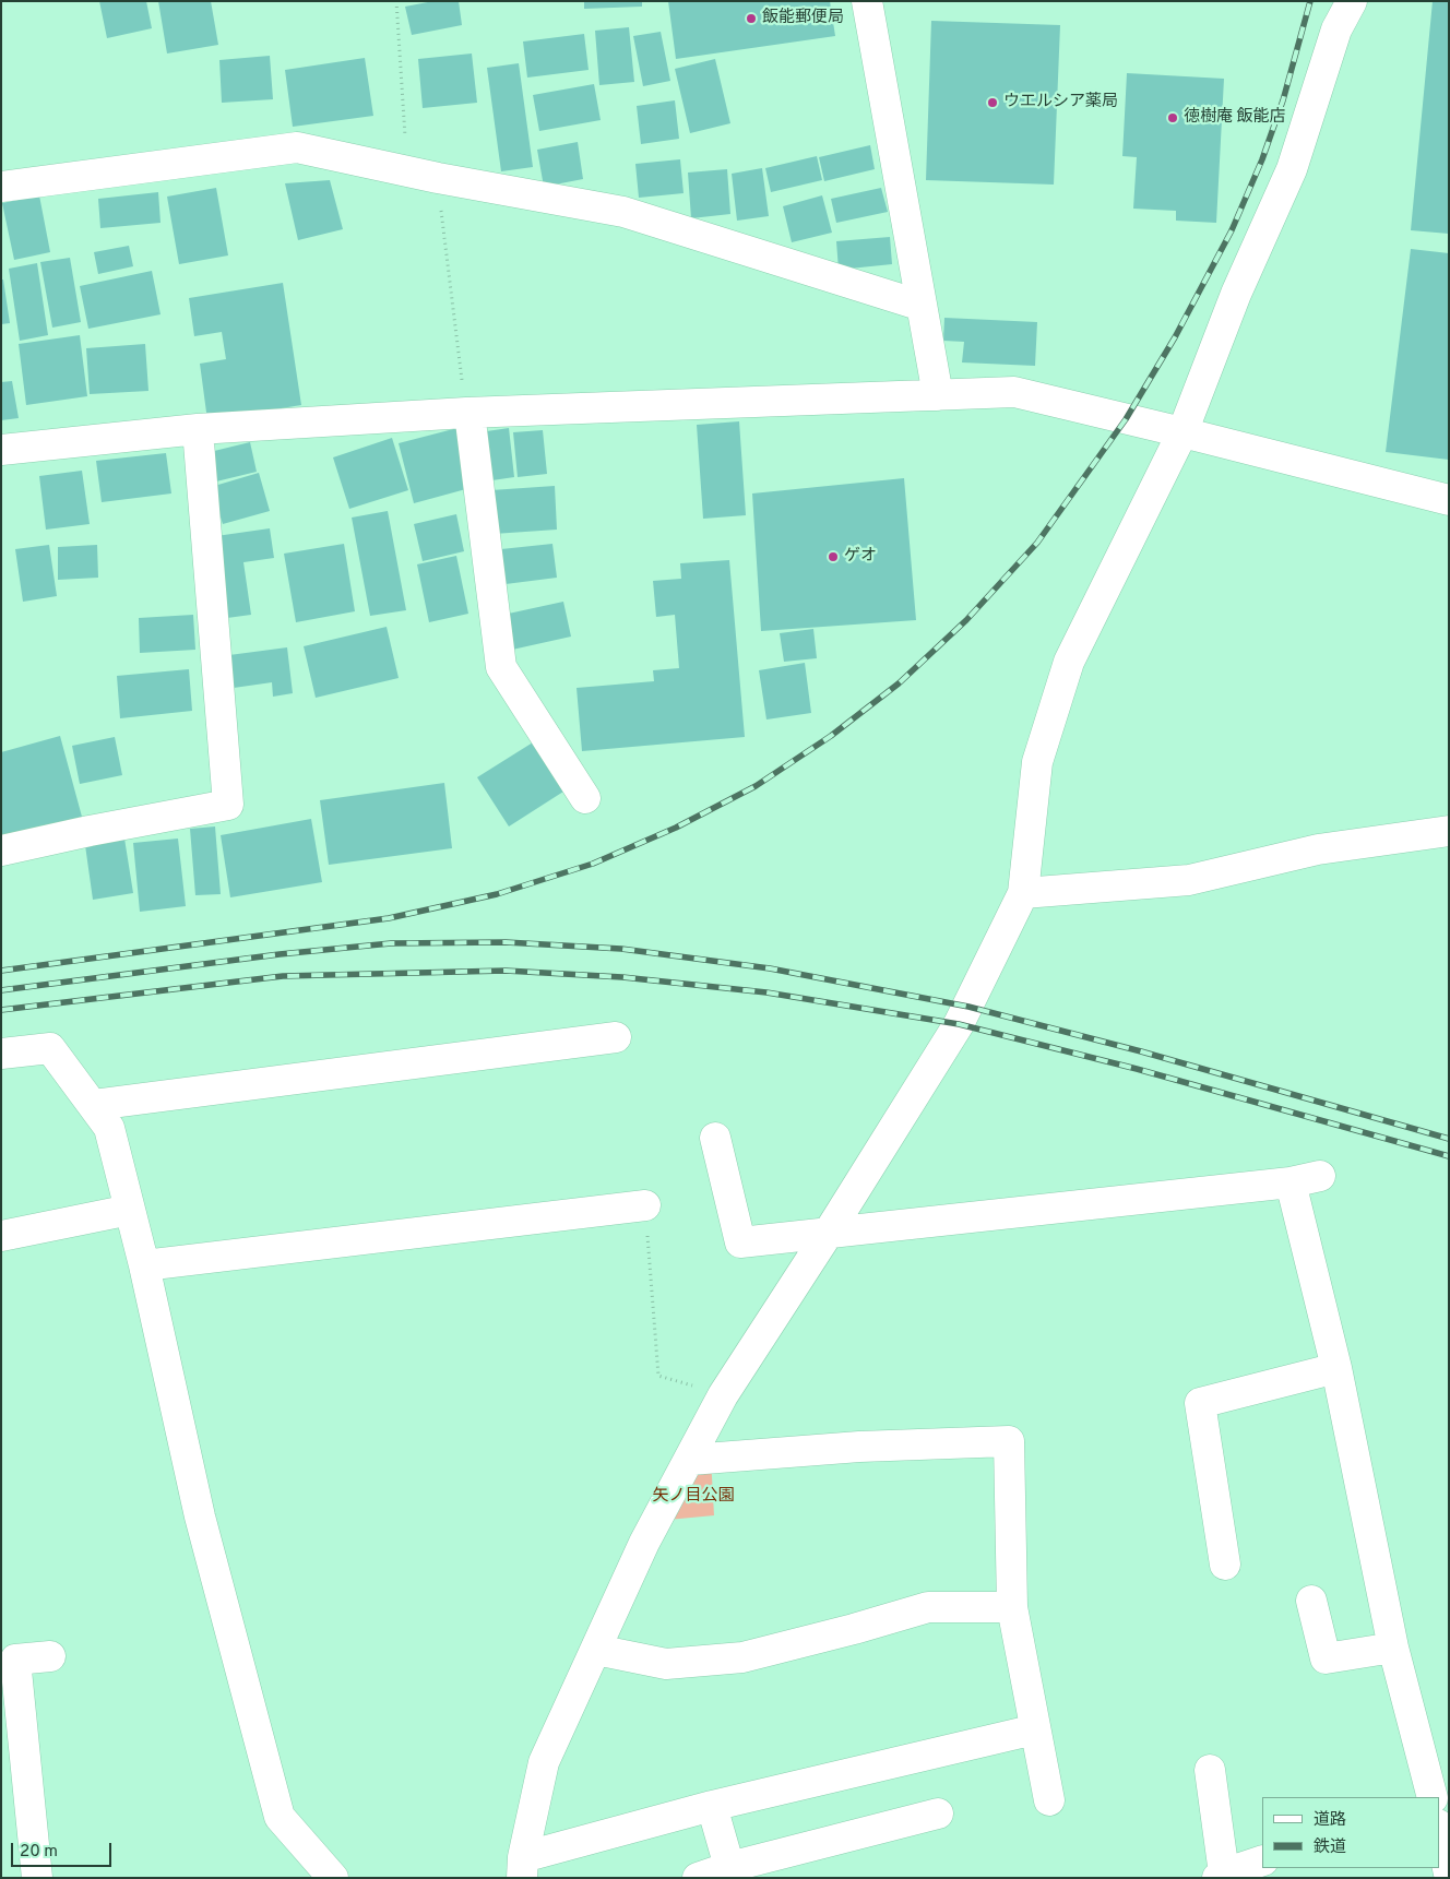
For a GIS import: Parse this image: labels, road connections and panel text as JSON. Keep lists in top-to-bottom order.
{
  "parks": ["矢ノ目公園"],
  "places": [
    "飯能郵便局",
    "ウエルシア薬局",
    "徳樹庵 飯能店",
    "ゲオ"
  ],
  "legend": ["道路", "鉄道"],
  "scale_bar": "20 m"
}
